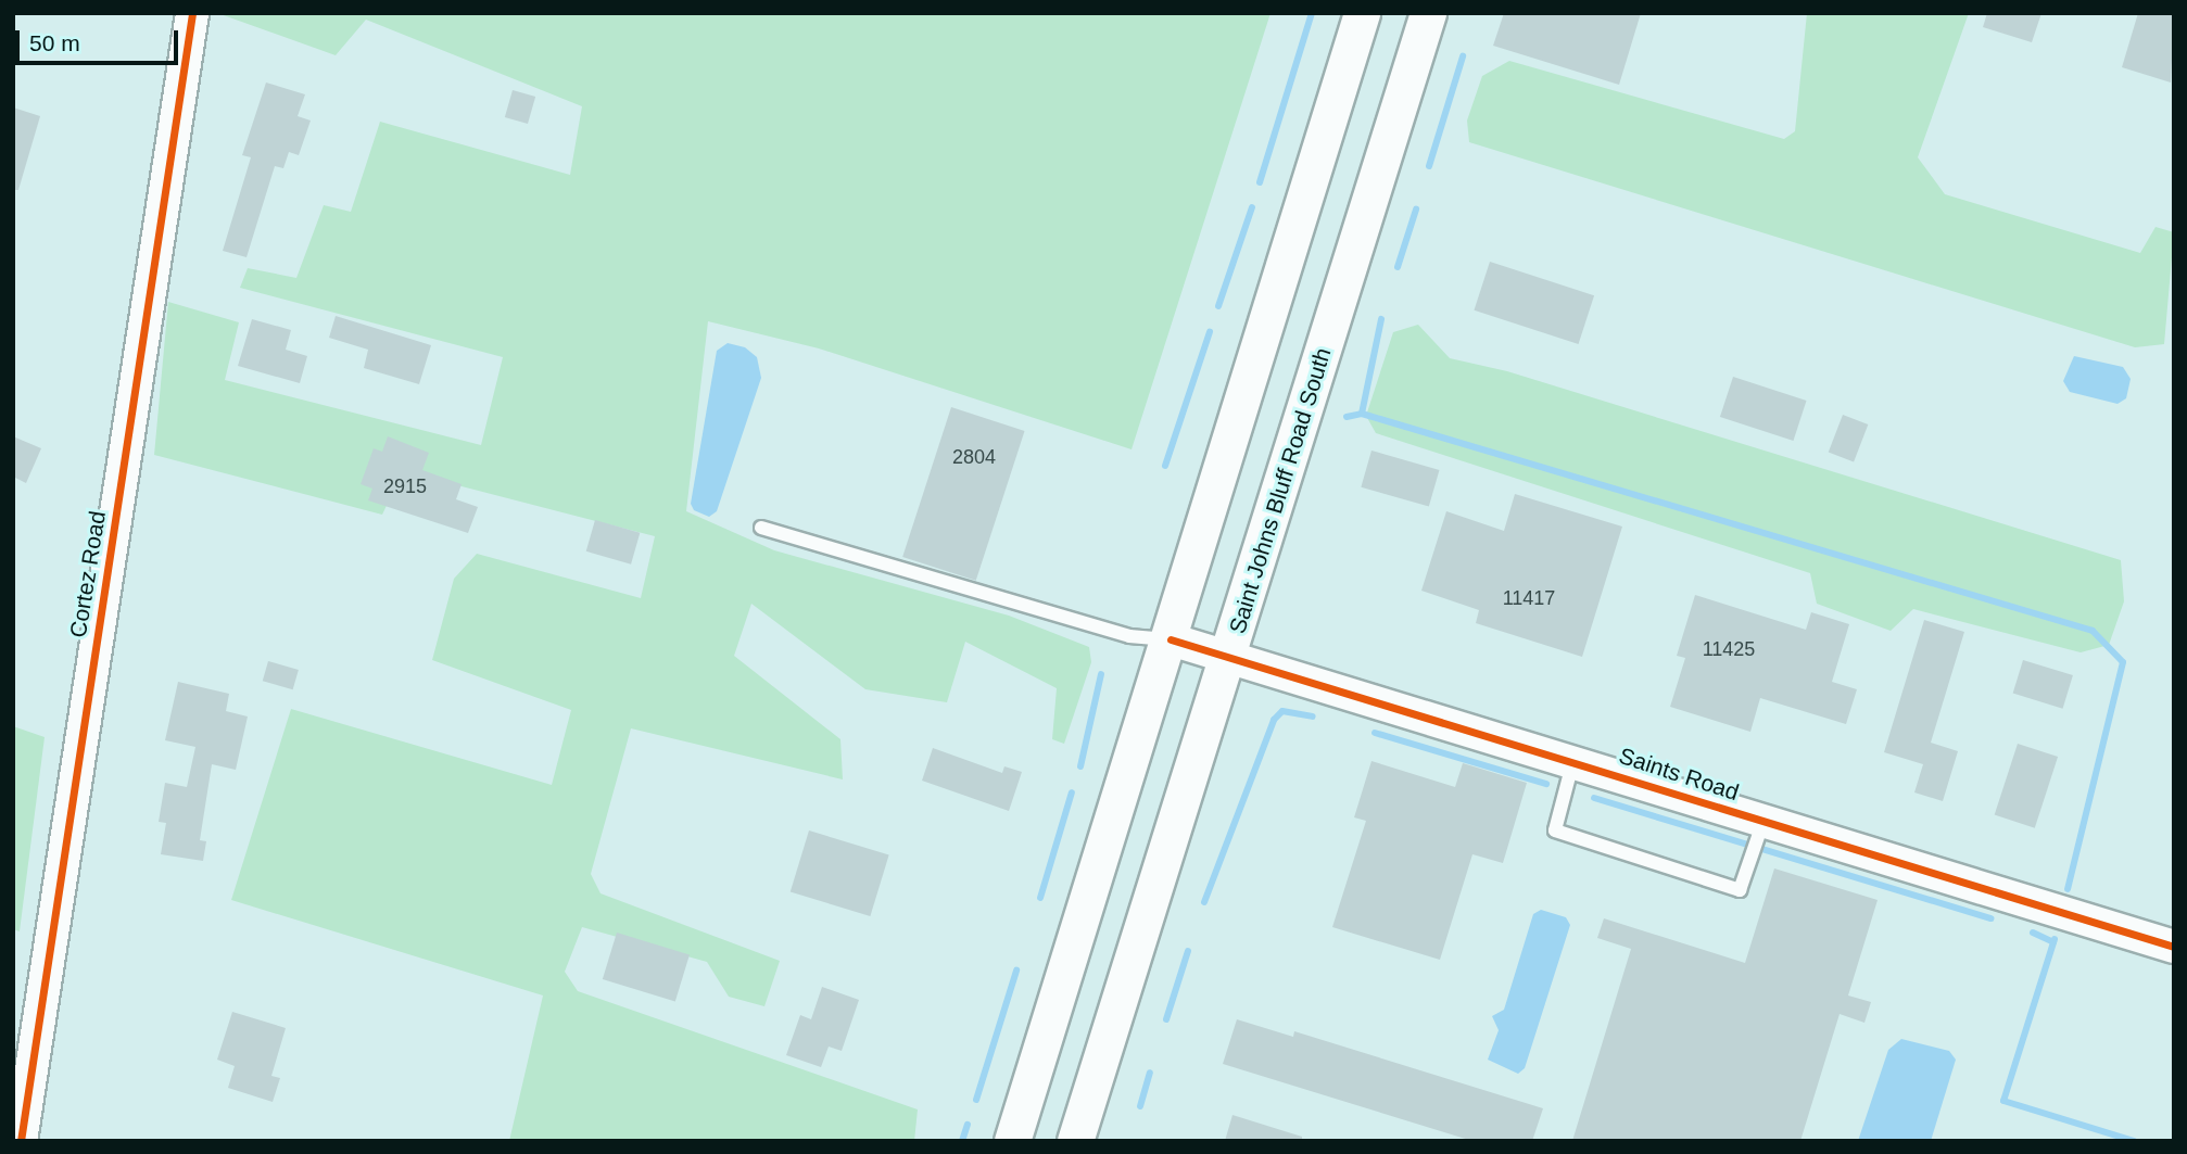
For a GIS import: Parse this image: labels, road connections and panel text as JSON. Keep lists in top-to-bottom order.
{
  "streets": {
    "main road": ["Saint Johns Bluff Road South"],
    "street": ["Cortez Road", "Saints Road"]
  },
  "crossings": [
    ["Saint Johns Bluff Road South", "Saints Road"]
  ],
  "house_numbers": [
    "2804",
    "2915",
    "11417",
    "11425"
  ],
  "scale_bar": "50 m"
}
